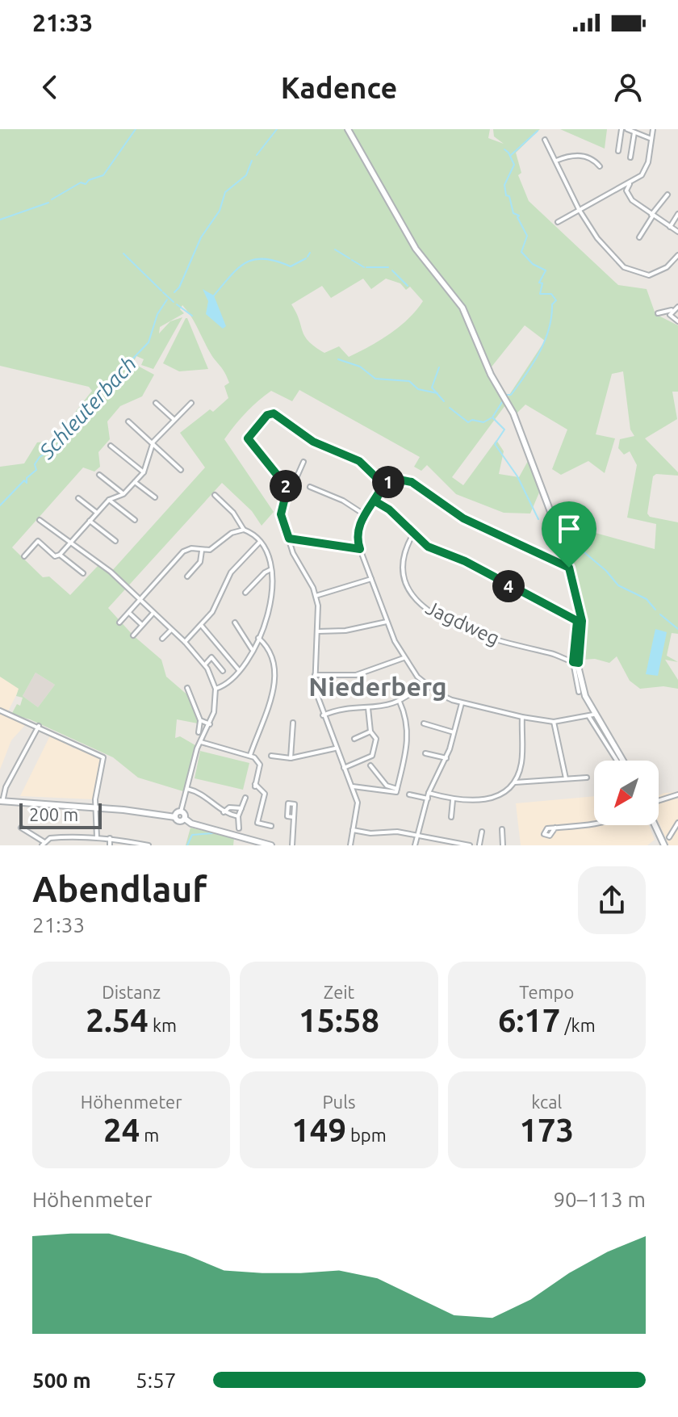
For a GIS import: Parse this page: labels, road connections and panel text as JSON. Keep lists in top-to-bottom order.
{
  "streets": {
    "street": ["Jagdweg"]
  },
  "districts": ["Niederberg"],
  "water": ["Schleuterbach"],
  "scale_bar": "200 m",
  "north": "bottom left",
  "page": {
    "status": "21:33",
    "header": "Kadence",
    "pins": ["1", "2", "4"],
    "scale": "200 m",
    "heading": ["Abendlauf", "21:33"],
    "stats": [
      ["Distanz", "2.54 km"],
      ["Zeit", "15:58"],
      ["Tempo", "6:17 /km"],
      ["Höhenmeter", "24 m"],
      ["Puls", "149 bpm"],
      ["kcal", "173"]
    ],
    "chart": ["Höhenmeter", "90–113 m"],
    "list": [
      {
        "name": "500 m",
        "note": "5:57"
      }
    ]
  }
}
